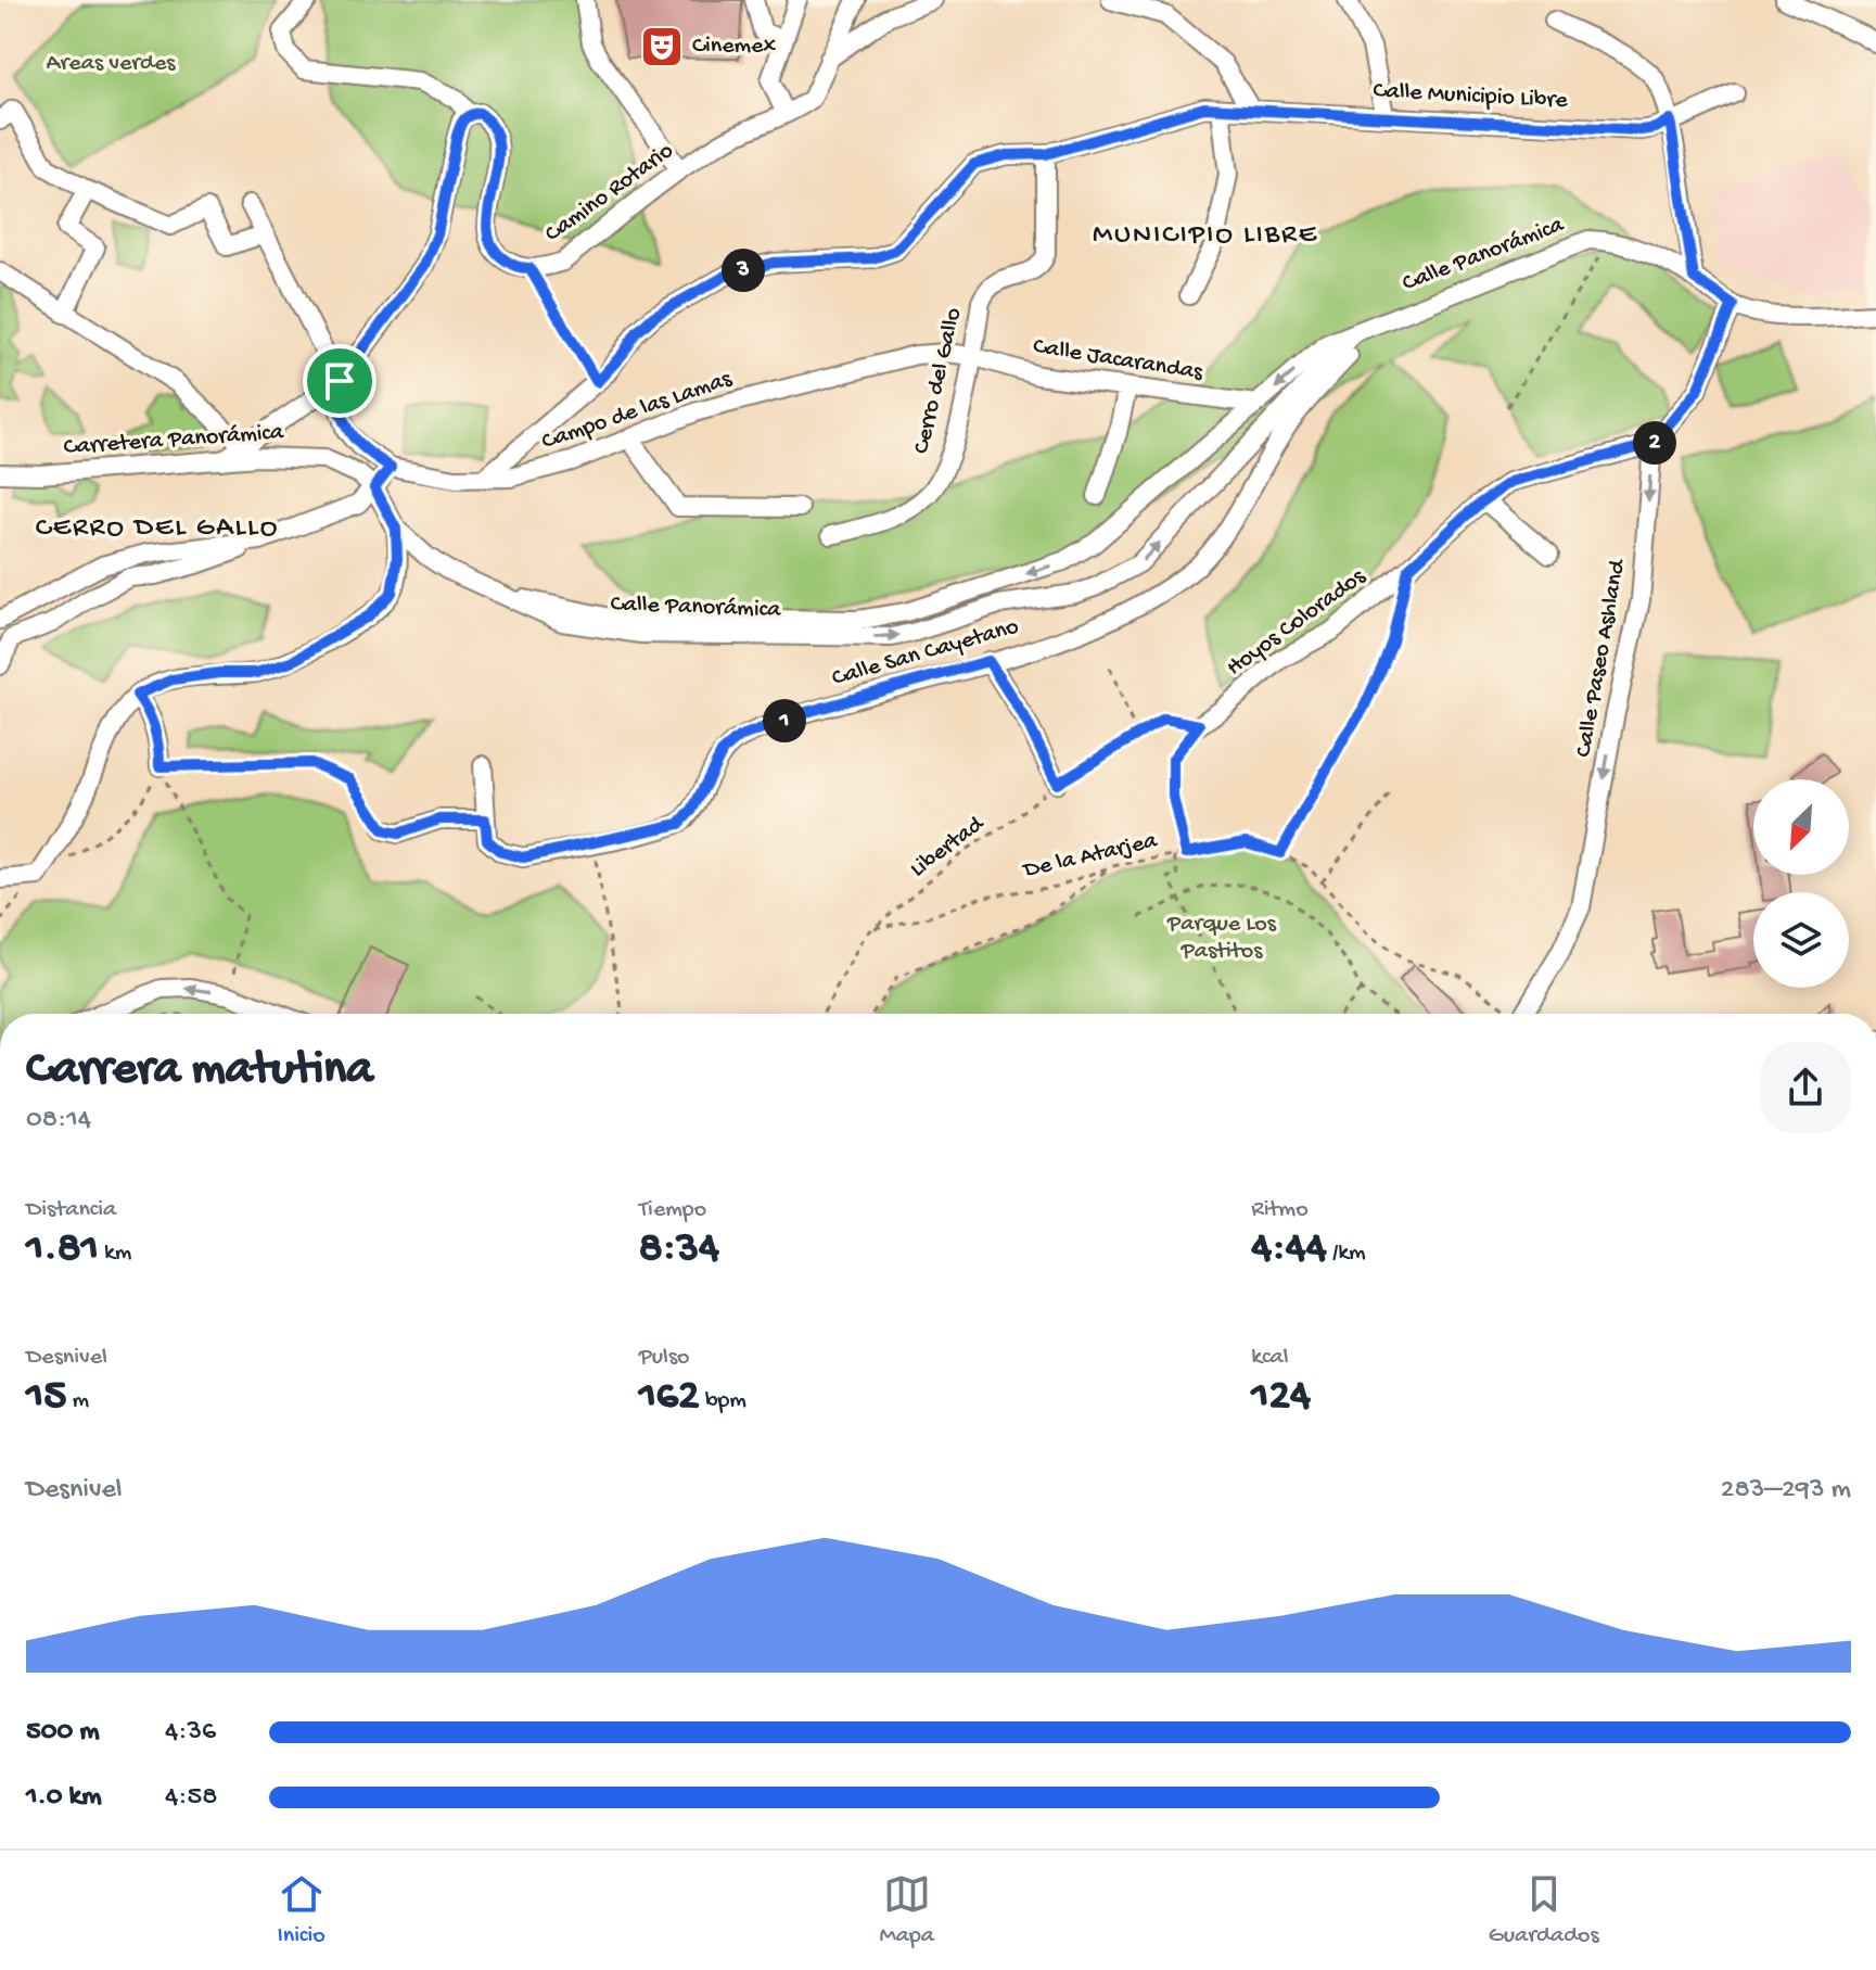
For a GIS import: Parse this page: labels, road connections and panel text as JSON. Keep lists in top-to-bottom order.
{
  "streets": {
    "street": [
      "Calle Municipio Libre",
      "Camino Rotario",
      "Calle Panorámica",
      "Calle Jacarandas",
      "Cerro del Gallo",
      "Campo de las Lamas",
      "Carretera Panorámica",
      "Hoyos Colorados",
      "Calle San Cayetano",
      "Calle Paseo Ashland"
    ],
    "path": ["Libertad", "De la Atarjea"]
  },
  "crossings": [
    ["Calle Municipio Libre", "Cerro del Gallo"],
    ["Calle Municipio Libre", "Campo de las Lamas"],
    ["Calle Panorámica", "Calle Jacarandas"],
    ["Calle Panorámica", "Calle San Cayetano"],
    ["Calle Jacarandas", "Cerro del Gallo"],
    ["Calle Jacarandas", "Campo de las Lamas"],
    ["Cerro del Gallo", "Campo de las Lamas"],
    ["Hoyos Colorados", "Calle Paseo Ashland"],
    ["Hoyos Colorados", "Libertad"],
    ["Hoyos Colorados", "De la Atarjea"],
    ["Libertad", "De la Atarjea"]
  ],
  "one_way": ["Calle Paseo Ashland"],
  "districts": ["MUNICIPIO LIBRE", "CERRO DEL GALLO"],
  "parks": ["Areas verdes", "Parque Los Pastitos"],
  "places": {
    "theatre": ["Cinemex"]
  },
  "north": "bottom left",
  "page": {
    "pins": ["3", "2", "1"],
    "heading": ["Carrera matutina", "08:14"],
    "stats": [
      ["Distancia", "1.81 km"],
      ["Tiempo", "8:34"],
      ["Ritmo", "4:44 /km"],
      ["Desnivel", "15 m"],
      ["Pulso", "162 bpm"],
      ["kcal", "124"]
    ],
    "chart": ["Desnivel", "283–293 m"],
    "list": [
      {
        "name": "500 m",
        "note": "4:36"
      },
      {
        "name": "1.0 km",
        "note": "4:58"
      }
    ],
    "tabs": ["Inicio", "Mapa", "Guardados"]
  }
}
